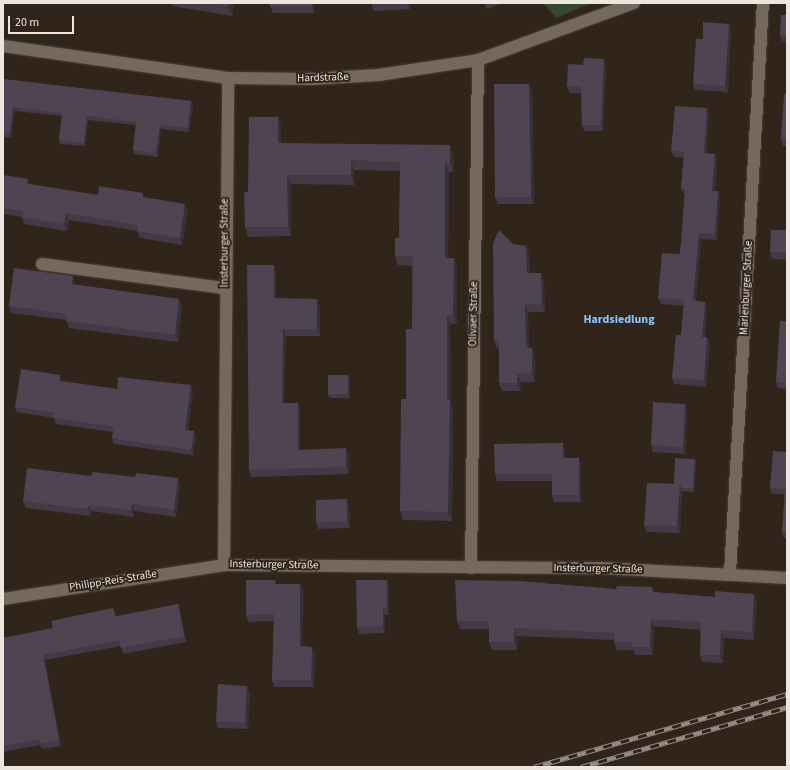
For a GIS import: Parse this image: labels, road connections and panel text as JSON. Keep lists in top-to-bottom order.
{
  "streets": {
    "street": [
      "Hardstraße",
      "Insterburger Straße",
      "Marienburger Straße",
      "Olivaer Straße",
      "Philipp-Reis-Straße"
    ]
  },
  "crossings": [
    ["Hardstraße", "Insterburger Straße"],
    ["Hardstraße", "Olivaer Straße"],
    ["Insterburger Straße", "Marienburger Straße"],
    ["Insterburger Straße", "Olivaer Straße"],
    ["Insterburger Straße", "Philipp-Reis-Straße"]
  ],
  "districts": ["Hardsiedlung"],
  "scale_bar": "20 m"
}
